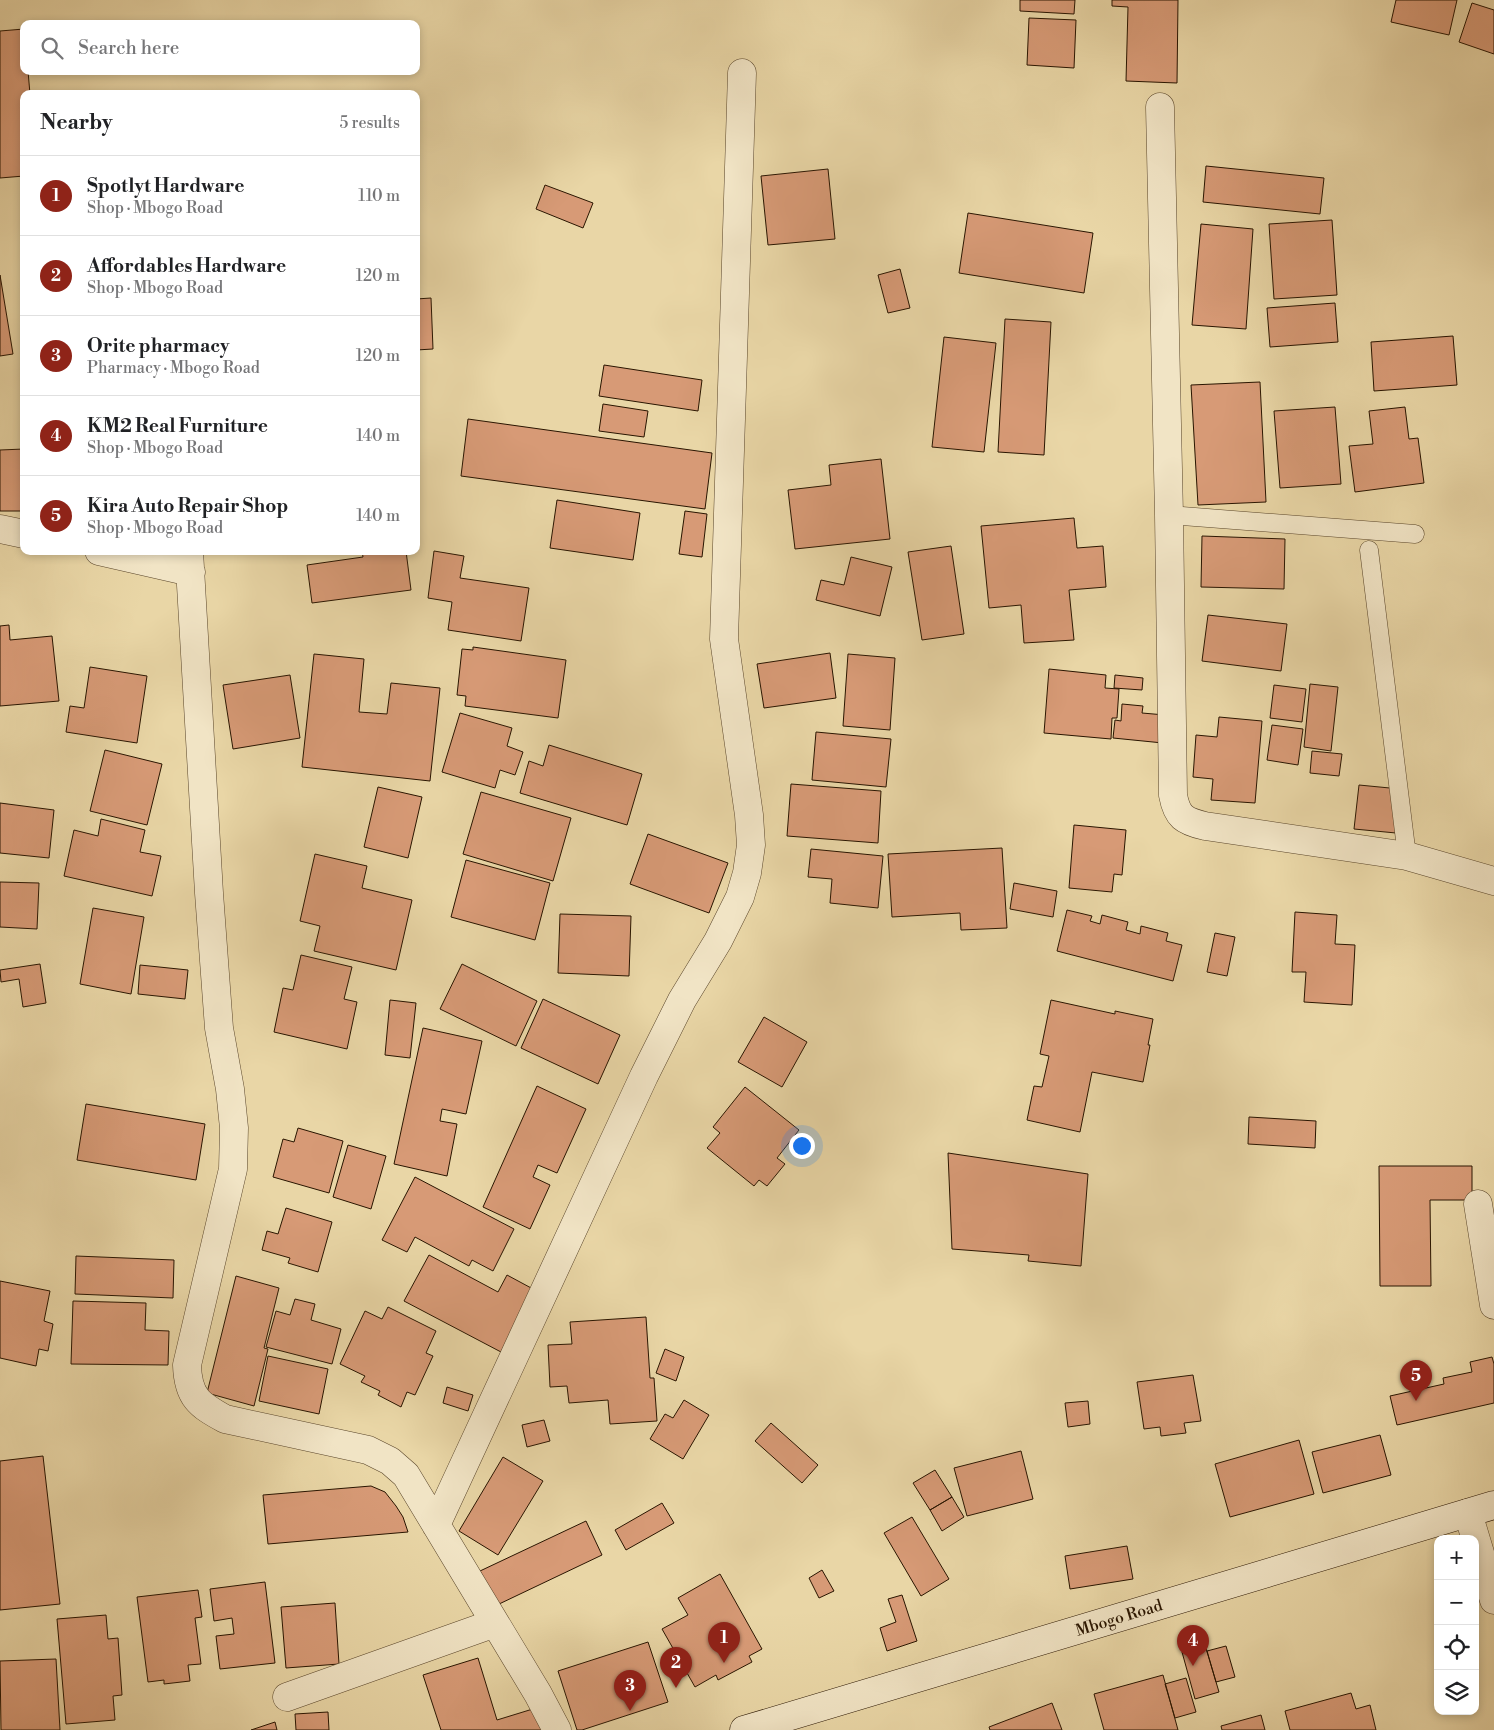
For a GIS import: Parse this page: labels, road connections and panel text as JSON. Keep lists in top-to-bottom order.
{
  "streets": {
    "street": ["Mbogo Road"]
  },
  "page": {
    "search": "Search here",
    "heading": ["Nearby", "5 results"],
    "list": [
      {
        "mark": "1",
        "name": "Spotlyt Hardware",
        "note": "Shop · Mbogo Road",
        "value": "110 m"
      },
      {
        "mark": "2",
        "name": "Affordables Hardware",
        "note": "Shop · Mbogo Road",
        "value": "120 m"
      },
      {
        "mark": "3",
        "name": "Orite pharmacy",
        "note": "Pharmacy · Mbogo Road",
        "value": "120 m"
      },
      {
        "mark": "4",
        "name": "KM2 Real Furniture",
        "note": "Shop · Mbogo Road",
        "value": "140 m"
      },
      {
        "mark": "5",
        "name": "Kira Auto Repair Shop",
        "note": "Shop · Mbogo Road",
        "value": "140 m"
      }
    ],
    "pins": [
      "5",
      "1",
      "4",
      "2",
      "3"
    ],
    "map_buttons": ["+", "−"]
  }
}
